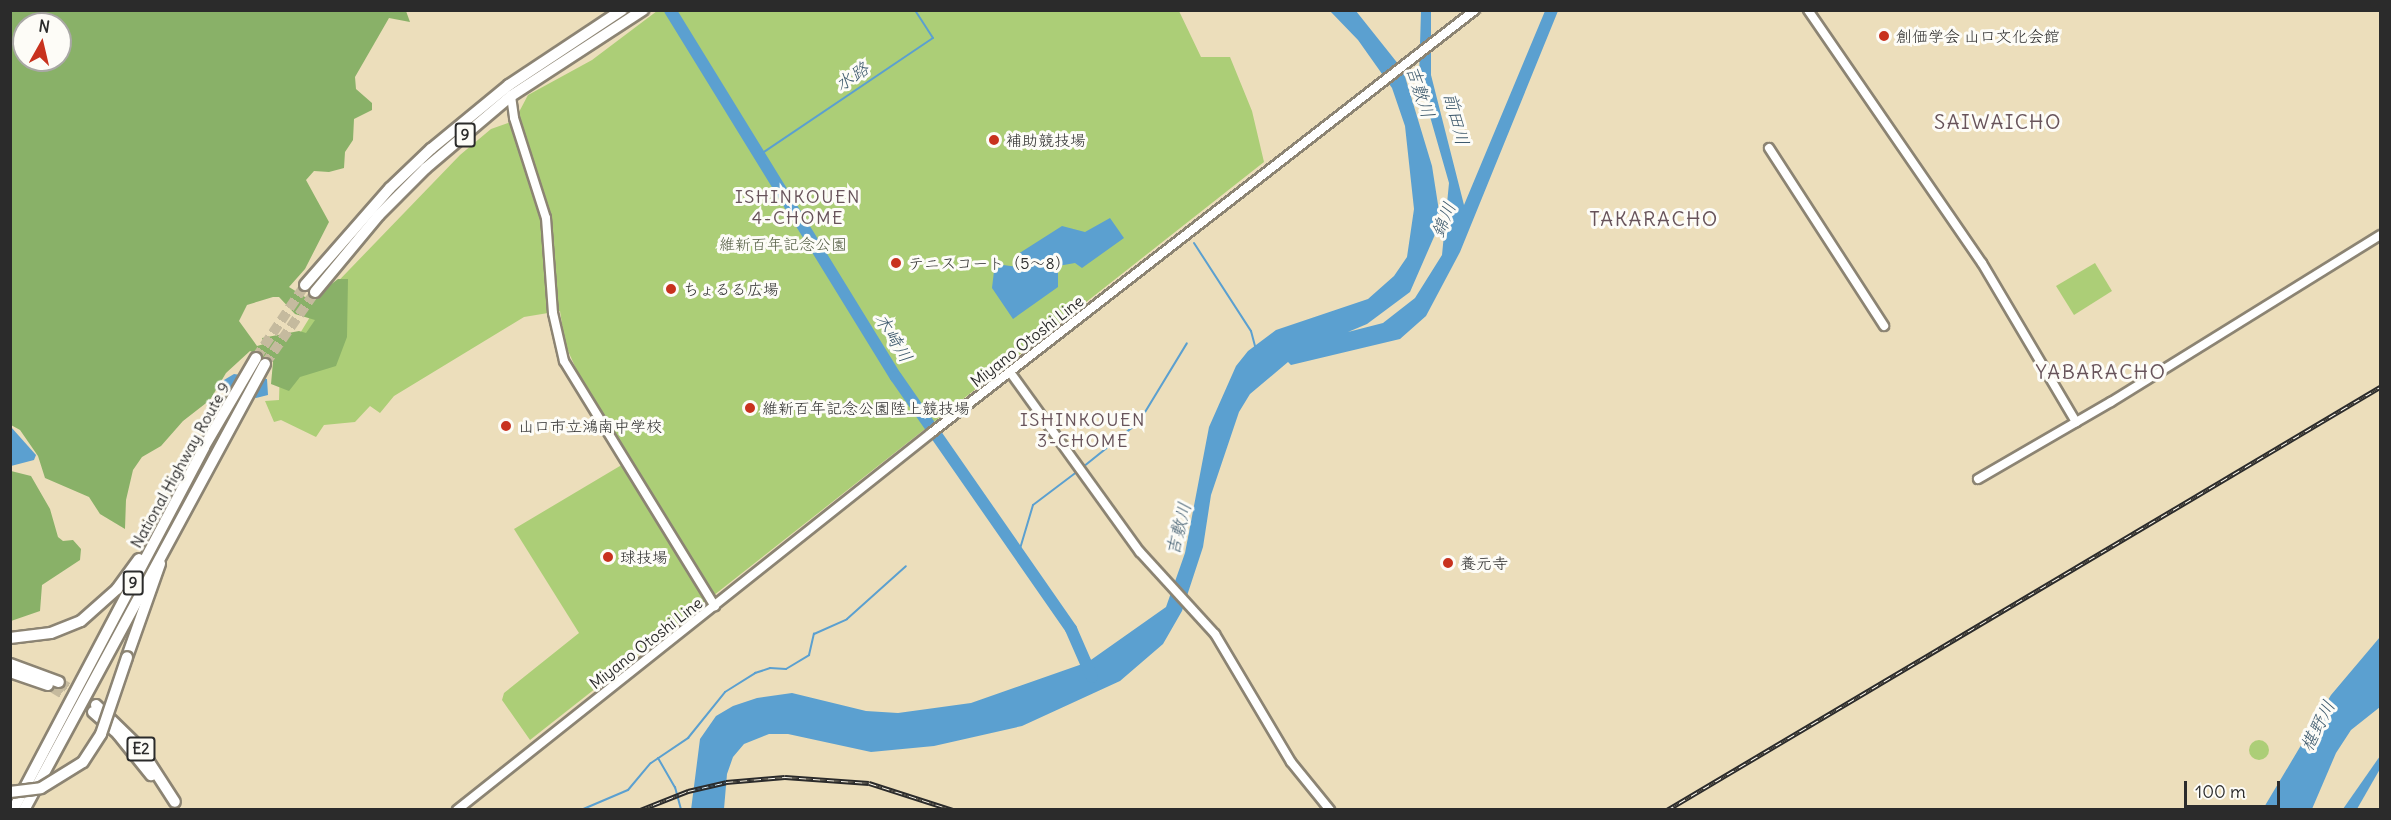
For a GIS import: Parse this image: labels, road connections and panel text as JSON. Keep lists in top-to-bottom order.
{
  "streets": {
    "highway": ["9", "National Highway Route 9", "E2"],
    "street": ["Miyano Otoshi Line"]
  },
  "districts": [
    "SAIWAICHO",
    "ISHINKOUEN 4-CHOME",
    "TAKARACHO",
    "YABARACHO",
    "ISHINKOUEN 3-CHOME"
  ],
  "water": [
    "水路",
    "吉敷川",
    "前田川",
    "錦川",
    "木崎川",
    "椹野川"
  ],
  "parks": ["維新百年記念公園"],
  "places": [
    "創価学会 山口文化会館",
    "補助競技場",
    "テニスコート（5～8）",
    "ちょるる広場",
    "維新百年記念公園陸上競技場",
    "山口市立鴻南中学校",
    "球技場",
    "養元寺"
  ],
  "scale_bar": "100 m",
  "north": "top"
}
